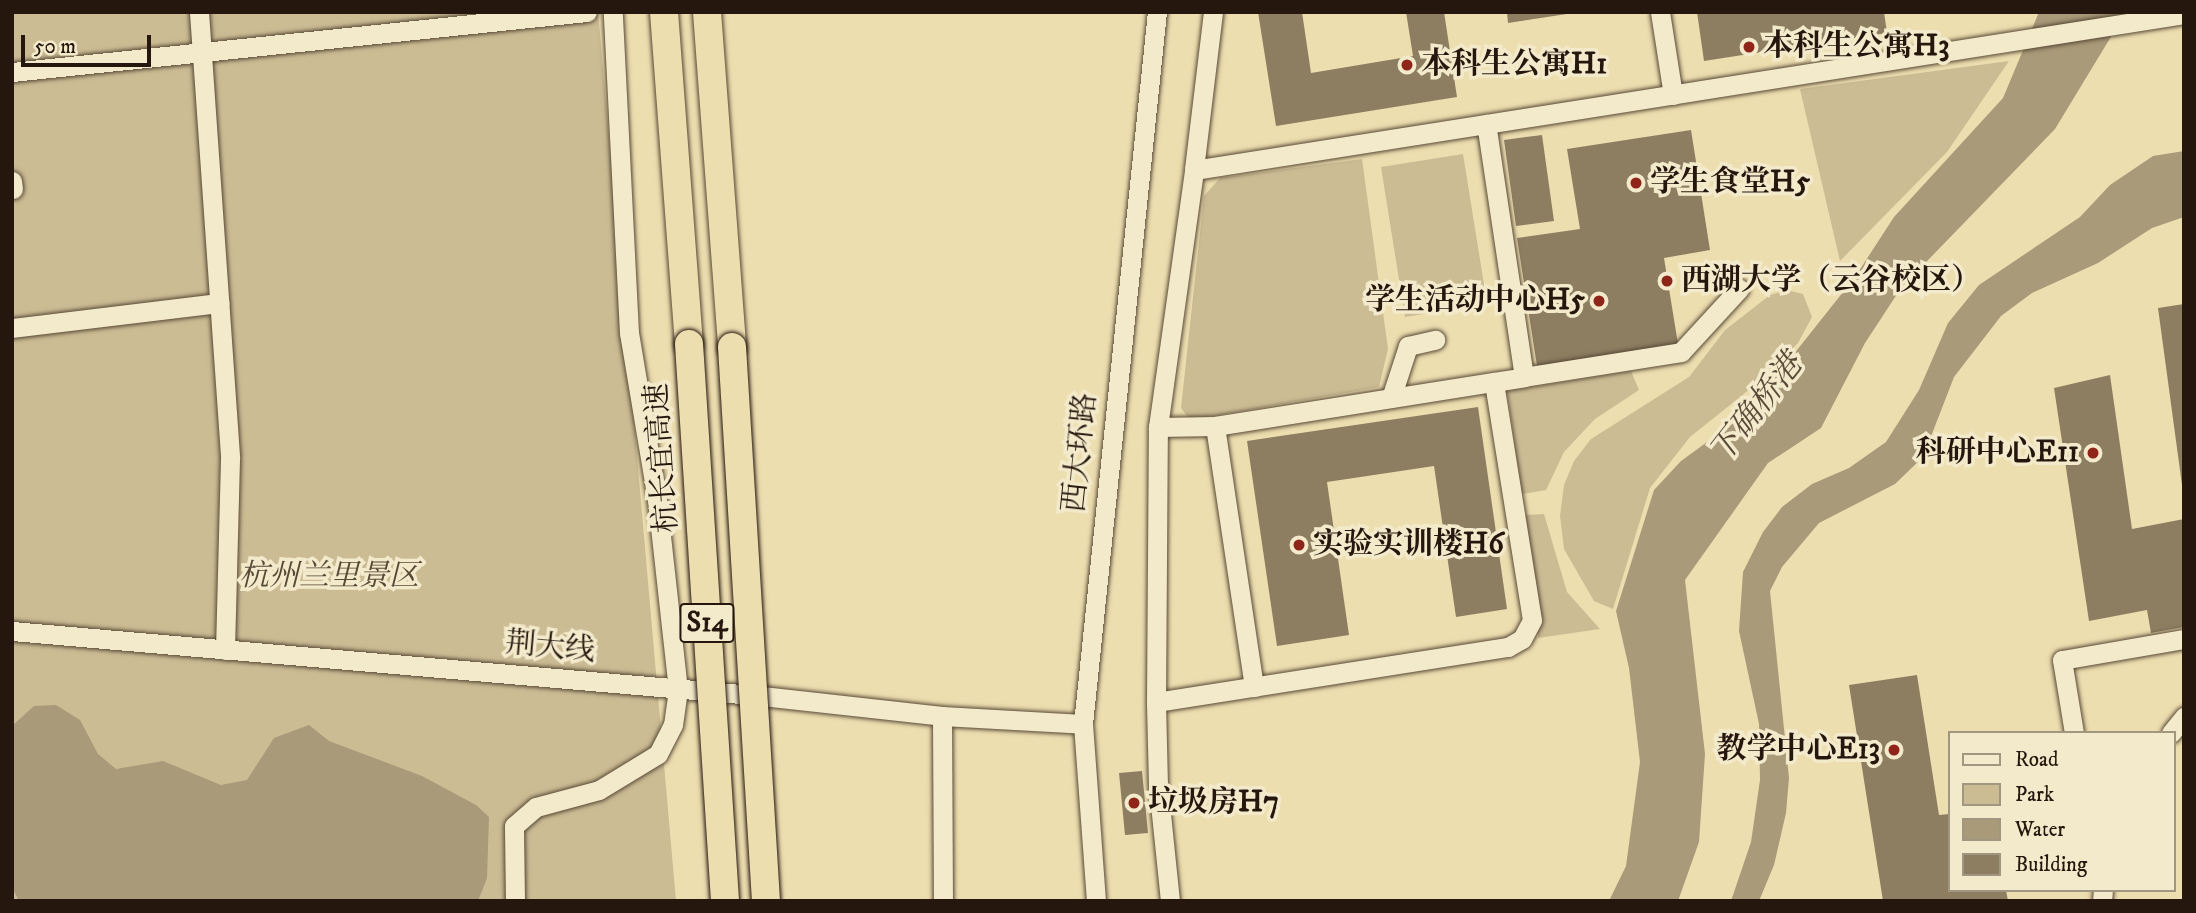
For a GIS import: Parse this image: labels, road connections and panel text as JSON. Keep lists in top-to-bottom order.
{
  "streets": {
    "highway": ["杭长宜高速", "S14"],
    "street": ["西大环路", "荆大线"]
  },
  "crossings": [
    ["西大环路", "荆大线"]
  ],
  "water": ["下确桥港"],
  "parks": ["杭州兰里景区"],
  "places": [
    "本科生公寓H3",
    "本科生公寓H1",
    "学生食堂H5",
    "西湖大学（云谷校区）",
    "学生活动中心H5",
    "科研中心E11",
    "实验实训楼H6",
    "教学中心E13",
    "垃圾房H7"
  ],
  "legend": [
    "Road",
    "Park",
    "Water",
    "Building"
  ],
  "scale_bar": "50 m"
}
